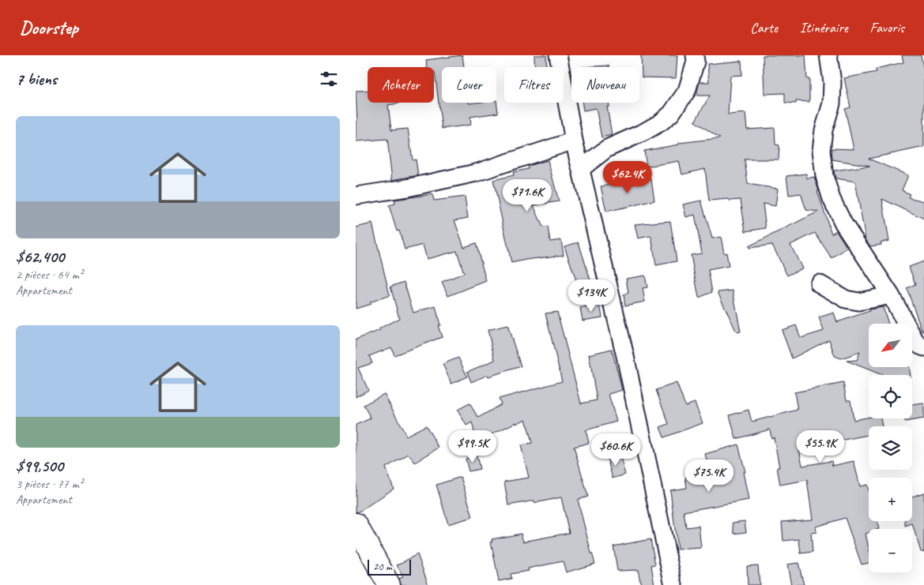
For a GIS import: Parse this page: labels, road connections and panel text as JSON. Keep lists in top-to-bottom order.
{
  "scale_bar": "20 m",
  "north": "bottom left",
  "page": {
    "header": "Doorstep",
    "nav": ["Carte", "Itinéraire", "Favoris"],
    "heading": "7 biens",
    "chip": [
      "Acheter",
      "Louer",
      "Filtres",
      "Nouveau"
    ],
    "list": [
      {
        "name": "$62,400",
        "note": "2 pièces · 64 m² · Appartement"
      },
      {
        "name": "$99,500",
        "note": "3 pièces · 77 m² · Appartement"
      }
    ],
    "price": [
      "$62.4K",
      "$71.6K",
      "$134K",
      "$99.5K",
      "$55.9K",
      "$60.6K",
      "$75.4K"
    ],
    "map_buttons": ["+", "−"],
    "scale": "20 m"
  }
}
